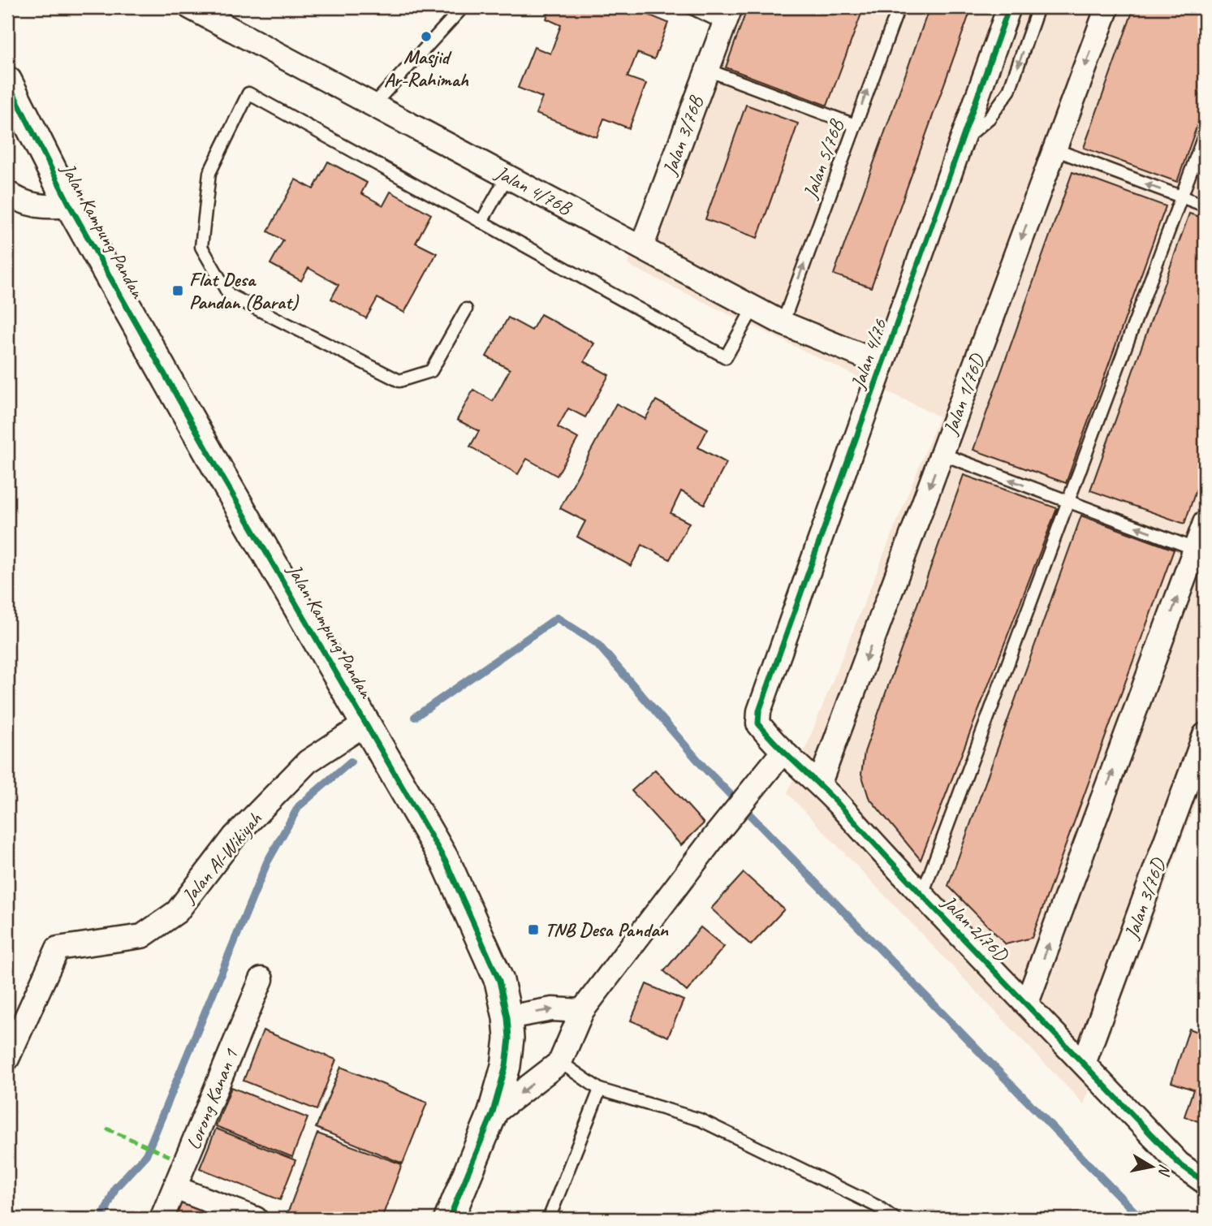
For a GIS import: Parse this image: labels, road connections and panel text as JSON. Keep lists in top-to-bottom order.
{
  "streets": {
    "street": [
      "Jalan 3/76B",
      "Jalan 4/76B",
      "Jalan Kampung Pandan",
      "Jalan 4/76",
      "Jalan 1/76D",
      "Jalan Al-Wikiyah",
      "Jalan 3/76D",
      "Jalan 2/76D",
      "Lorong Kanan 1"
    ],
    "lane": ["Jalan 5/76B"]
  },
  "crossings": [
    ["Jalan 3/76B", "Jalan 4/76B"],
    ["Jalan 5/76B", "Jalan 4/76B"],
    ["Jalan 4/76B", "Jalan 4/76"],
    ["Jalan Kampung Pandan", "Jalan Al-Wikiyah"],
    ["Jalan 4/76", "Jalan 2/76D"],
    ["Jalan 1/76D", "Jalan 2/76D"],
    ["Jalan 3/76D", "Jalan 2/76D"]
  ],
  "one_way": ["Jalan 5/76B", "Jalan 1/76D"],
  "places": {
    "other": ["Masjid Ar-Rahimah"],
    "transit": ["Flat Desa Pandan (Barat)", "TNB Desa Pandan"]
  },
  "north": "right"
}
